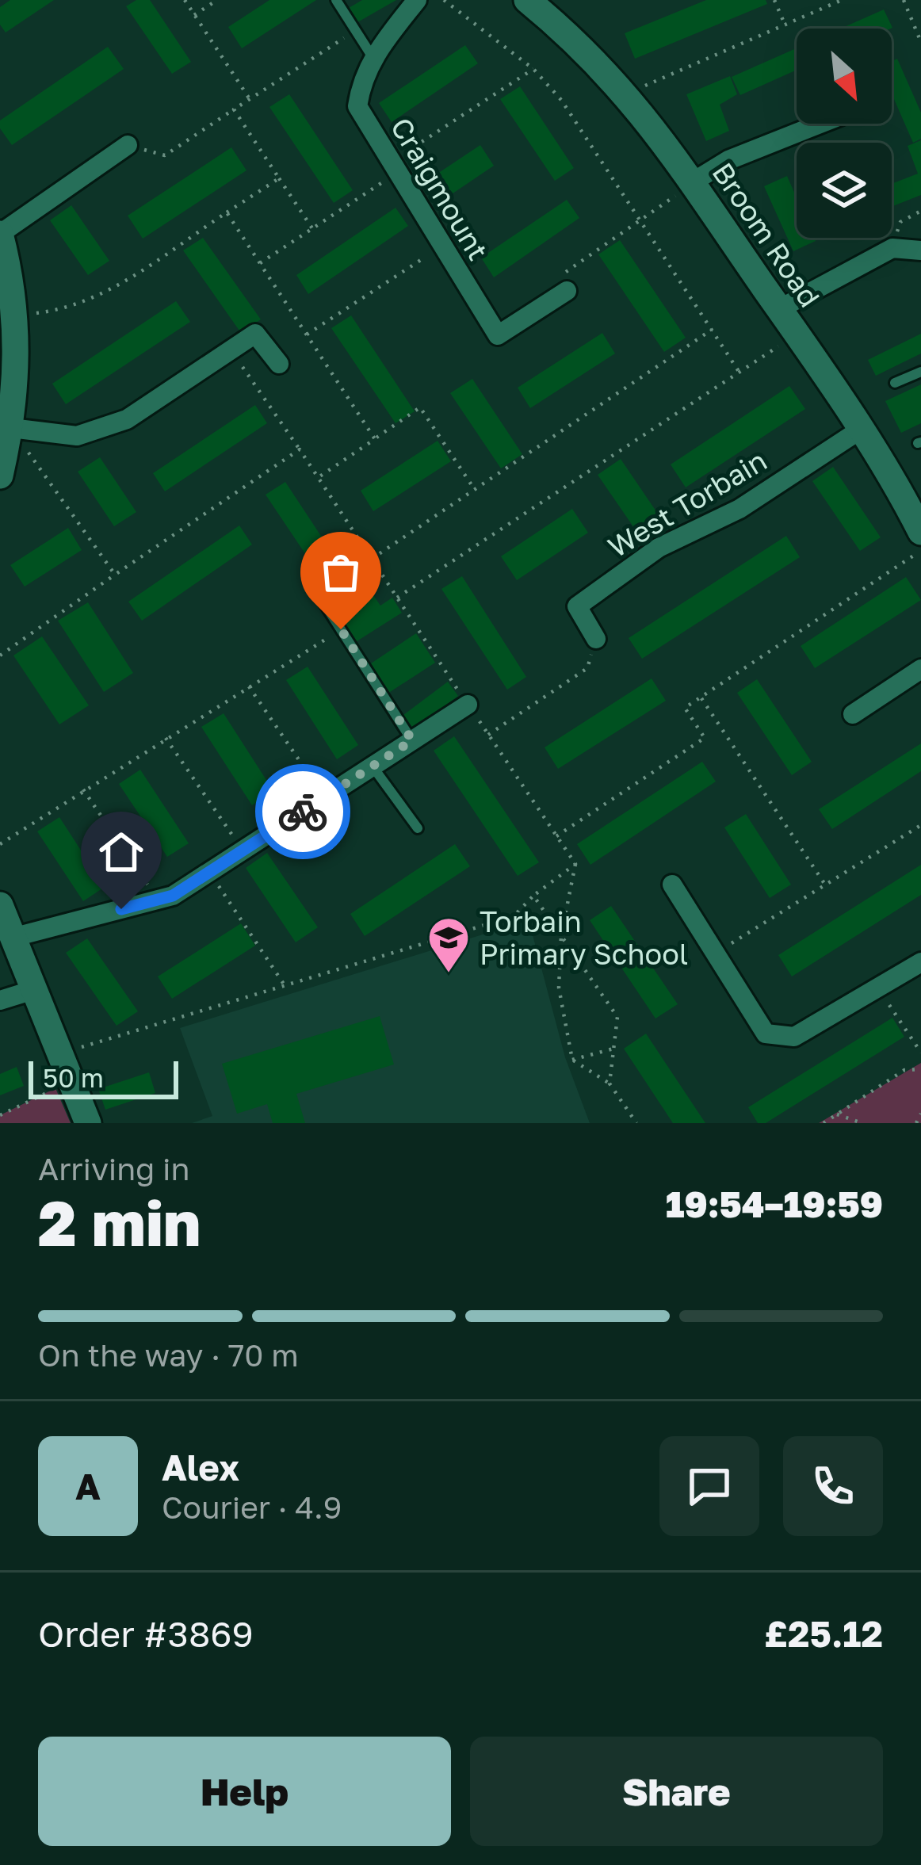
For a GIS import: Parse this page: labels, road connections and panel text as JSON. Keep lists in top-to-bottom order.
{
  "streets": {
    "street": ["Craigmount", "Broom Road", "West Torbain"]
  },
  "crossings": [
    ["Broom Road", "West Torbain"]
  ],
  "places": {
    "school or university": ["Torbain Primary School"]
  },
  "scale_bar": "50 m",
  "north": "bottom right",
  "page": {
    "scale": "50 m",
    "heading": ["2 min", "Arriving in", "19:54–19:59"],
    "panel": [
      "Alex",
      "Courier · 4.9",
      "Order #3869",
      "£25.12"
    ],
    "bar": "On the way · 70 m",
    "round": "A",
    "buttons": ["Help", "Share"]
  }
}
